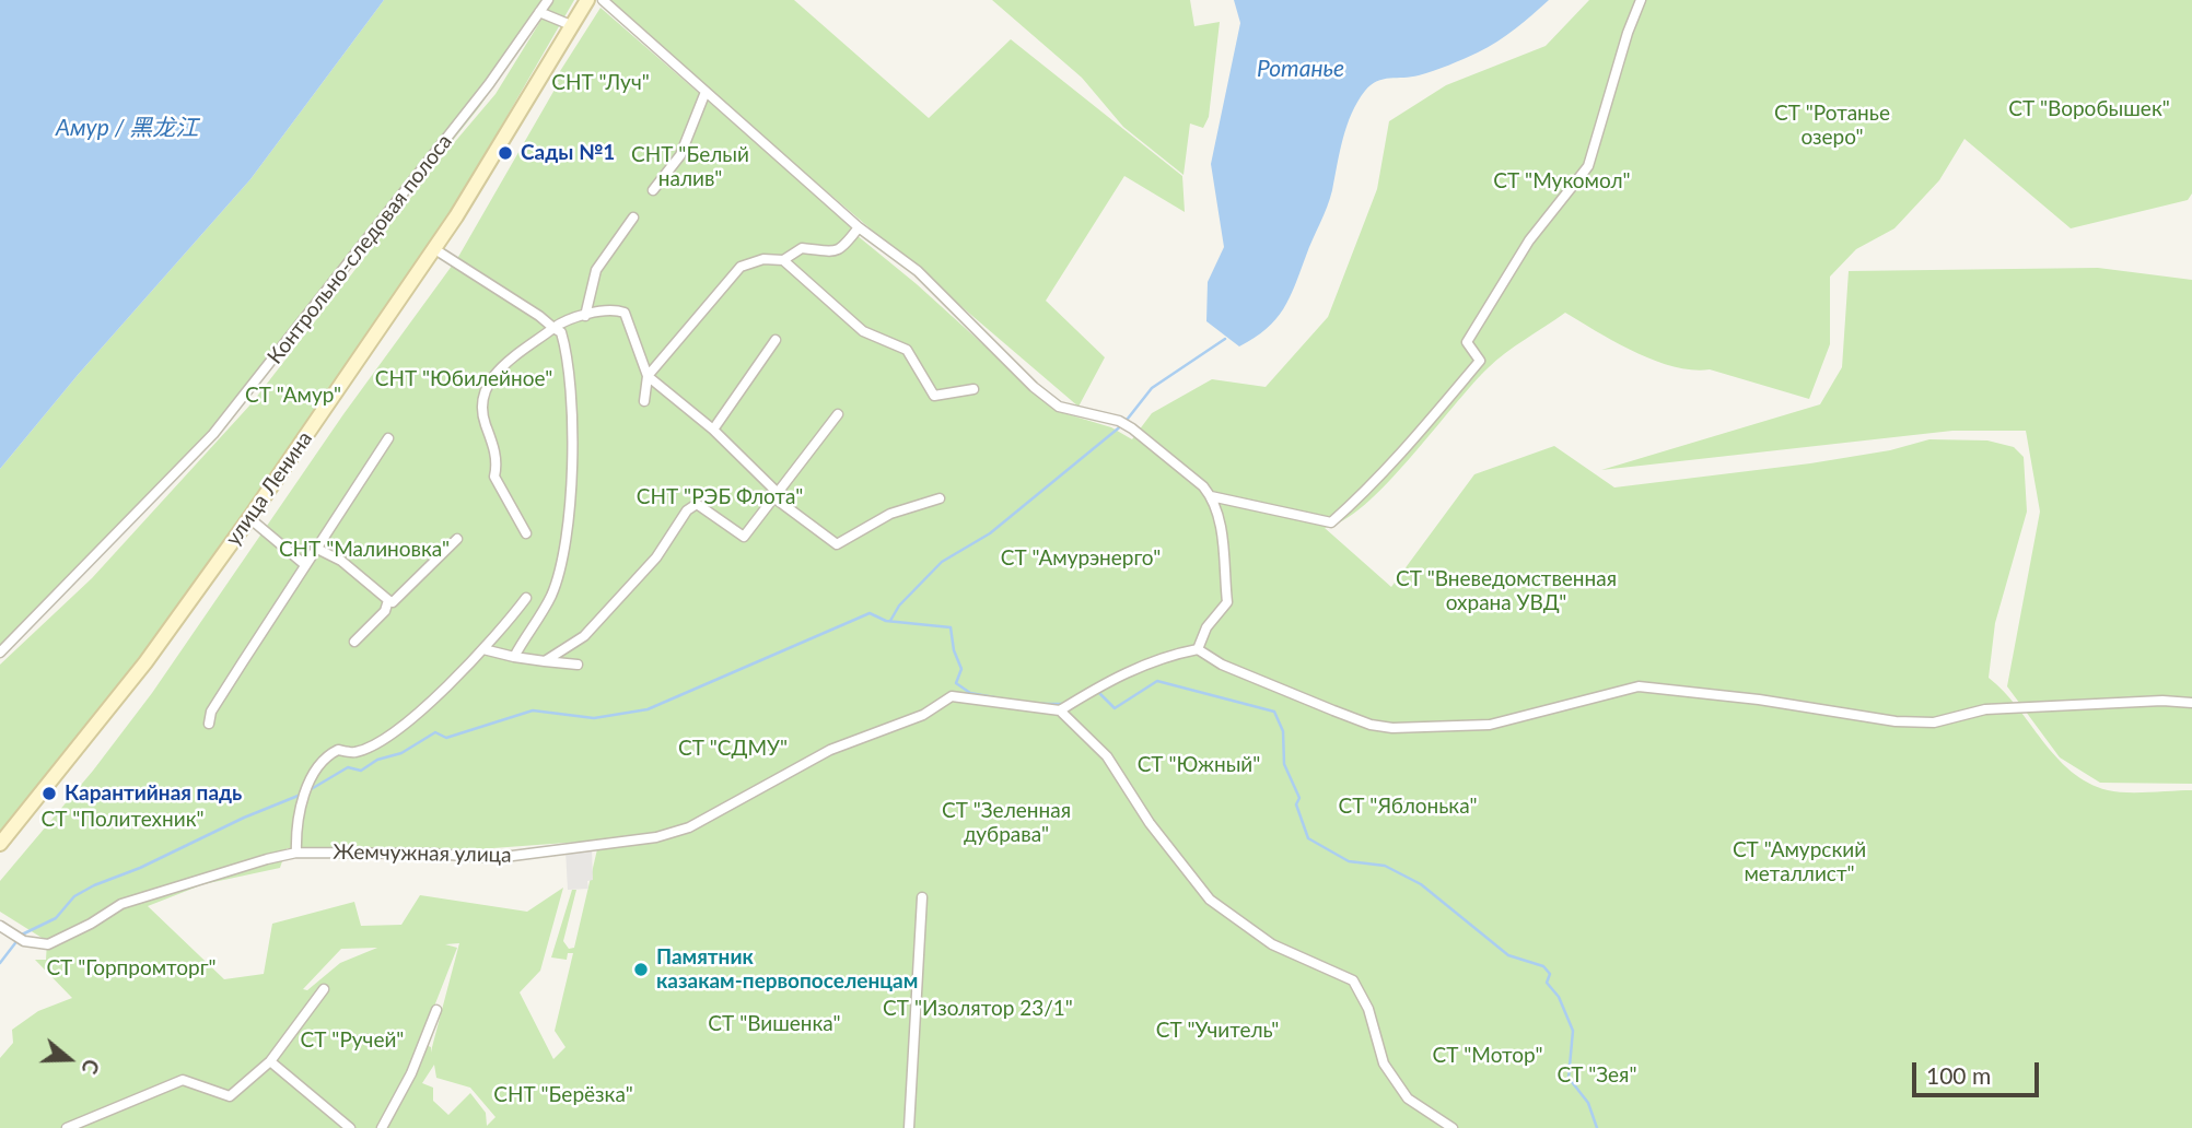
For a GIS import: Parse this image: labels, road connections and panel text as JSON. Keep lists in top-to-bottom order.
{
  "streets": {
    "street": ["Контрольно-следовая полоса", "улица Ленина", "Жемчужная улица"]
  },
  "water": ["Ротанье", "Амур / 黑龙江"],
  "parks": [
    "СНТ \"Луч\"",
    "СТ \"Воробышек\"",
    "СТ \"Ротанье озеро\"",
    "СНТ \"Белый налив\"",
    "СТ \"Мукомол\"",
    "СНТ \"Юбилейное\"",
    "СТ \"Амур\"",
    "СНТ \"РЭБ Флота\"",
    "СНТ \"Малиновка\"",
    "СТ \"Амурэнерго\"",
    "СТ \"Вневедомственная охрана УВД\"",
    "СТ \"СДМУ\"",
    "СТ \"Южный\"",
    "СТ \"Яблонька\"",
    "СТ \"Зеленная дубрава\"",
    "СТ \"Политехник\"",
    "СТ \"Амурский металлист\"",
    "СТ \"Горпромторг\"",
    "СТ \"Изолятор 23/1\"",
    "СТ \"Вишенка\"",
    "СТ \"Учитель\"",
    "СТ \"Ручей\"",
    "СТ \"Мотор\"",
    "СТ \"Зея\"",
    "СНТ \"Берёзка\""
  ],
  "places": ["Сады №1", "Карантийная падь", "Памятник казакам-первопоселенцам"],
  "scale_bar": "100 m",
  "north": "right"
}
